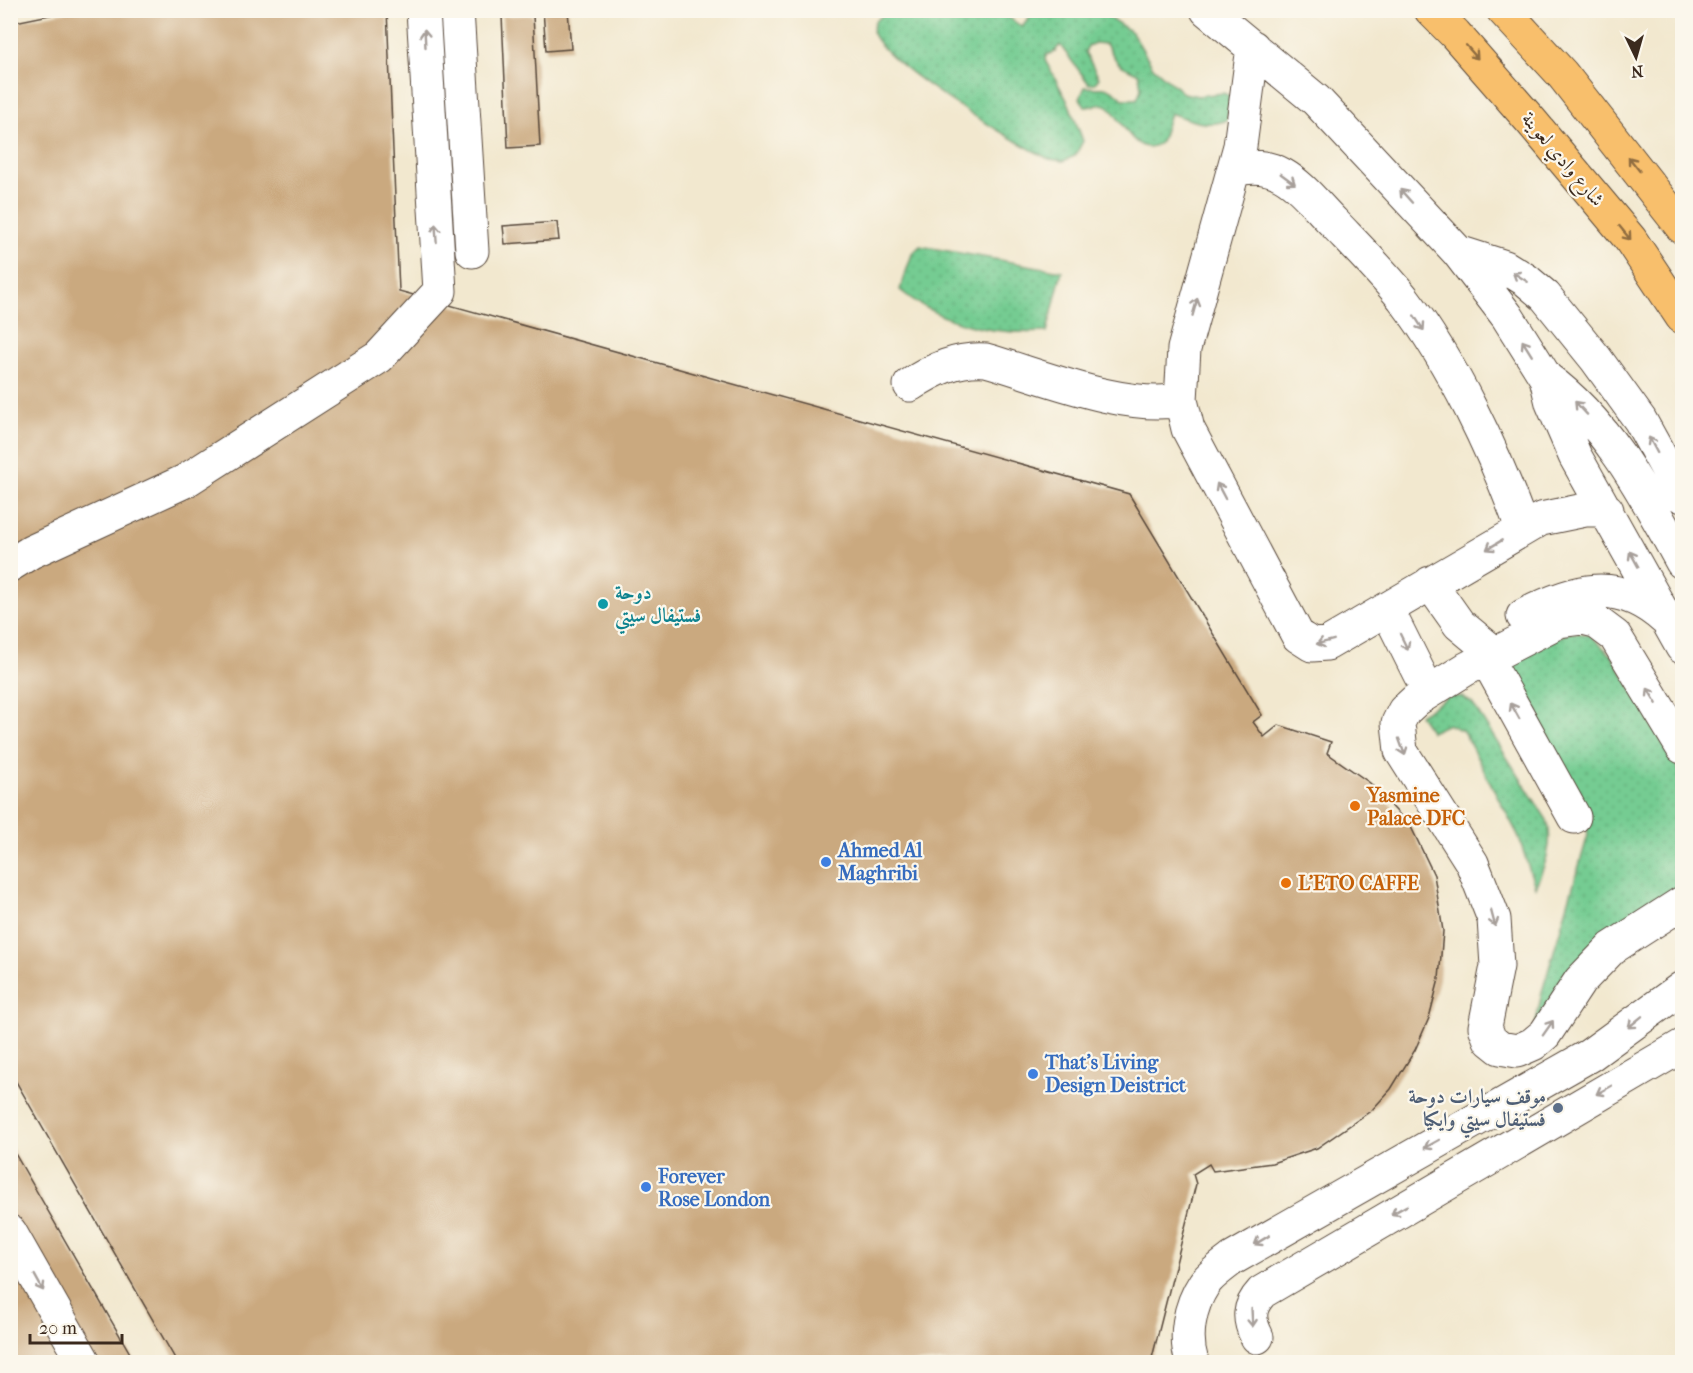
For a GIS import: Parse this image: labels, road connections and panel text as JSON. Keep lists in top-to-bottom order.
{
  "streets": {
    "main road": ["شارع وادي لعوينة"]
  },
  "places": [
    "دوحة فستيفال سيتي",
    "Yasmine Palace DFC",
    "Ahmed Al Maghribi",
    "L'ETO CAFFE",
    "That's Living Design Deistrict",
    "موقف سيارات دوحة فستيفال سيتي وايكيا",
    "Forever Rose London"
  ],
  "scale_bar": "20 m",
  "north": "bottom"
}
